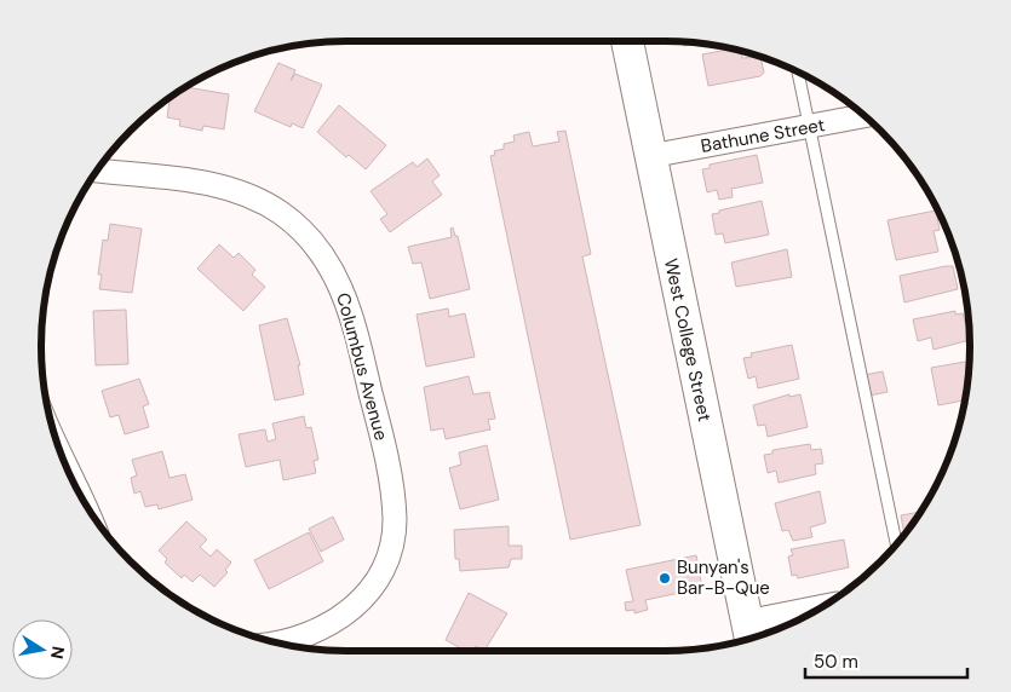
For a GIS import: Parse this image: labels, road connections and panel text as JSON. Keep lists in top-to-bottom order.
{
  "streets": {
    "street": ["Bathune Street", "West College Street", "Columbus Avenue"]
  },
  "crossings": [
    ["Bathune Street", "West College Street"]
  ],
  "places": ["Bunyan's Bar-B-Que"],
  "scale_bar": "50 m",
  "north": "right"
}
